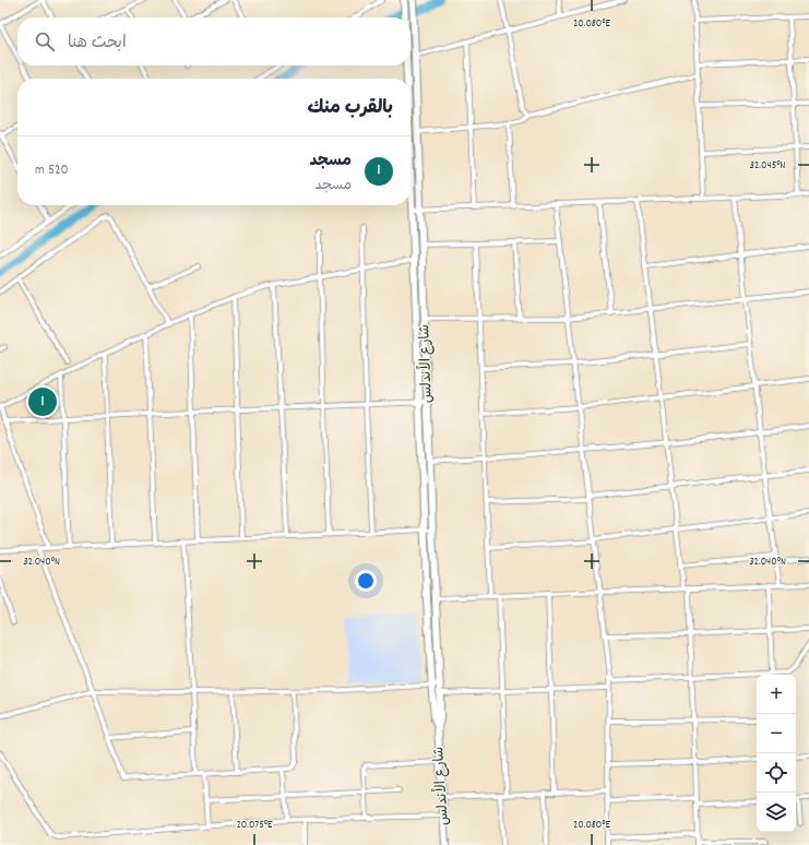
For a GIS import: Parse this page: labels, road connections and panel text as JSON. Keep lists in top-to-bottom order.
{
  "streets": {
    "main road": ["شارع الأندلس"]
  },
  "page": {
    "search": "ابحث هنا",
    "heading": "بالقرب منك",
    "list": [
      {
        "mark": "1",
        "name": "مسجد",
        "note": "مسجد",
        "value": "520 m"
      }
    ],
    "pins": "1",
    "map_buttons": ["+", "−"]
  },
  "coordinates": [
    "20.080°E",
    "32.045°N",
    "32.040°N",
    "20.075°E"
  ]
}
